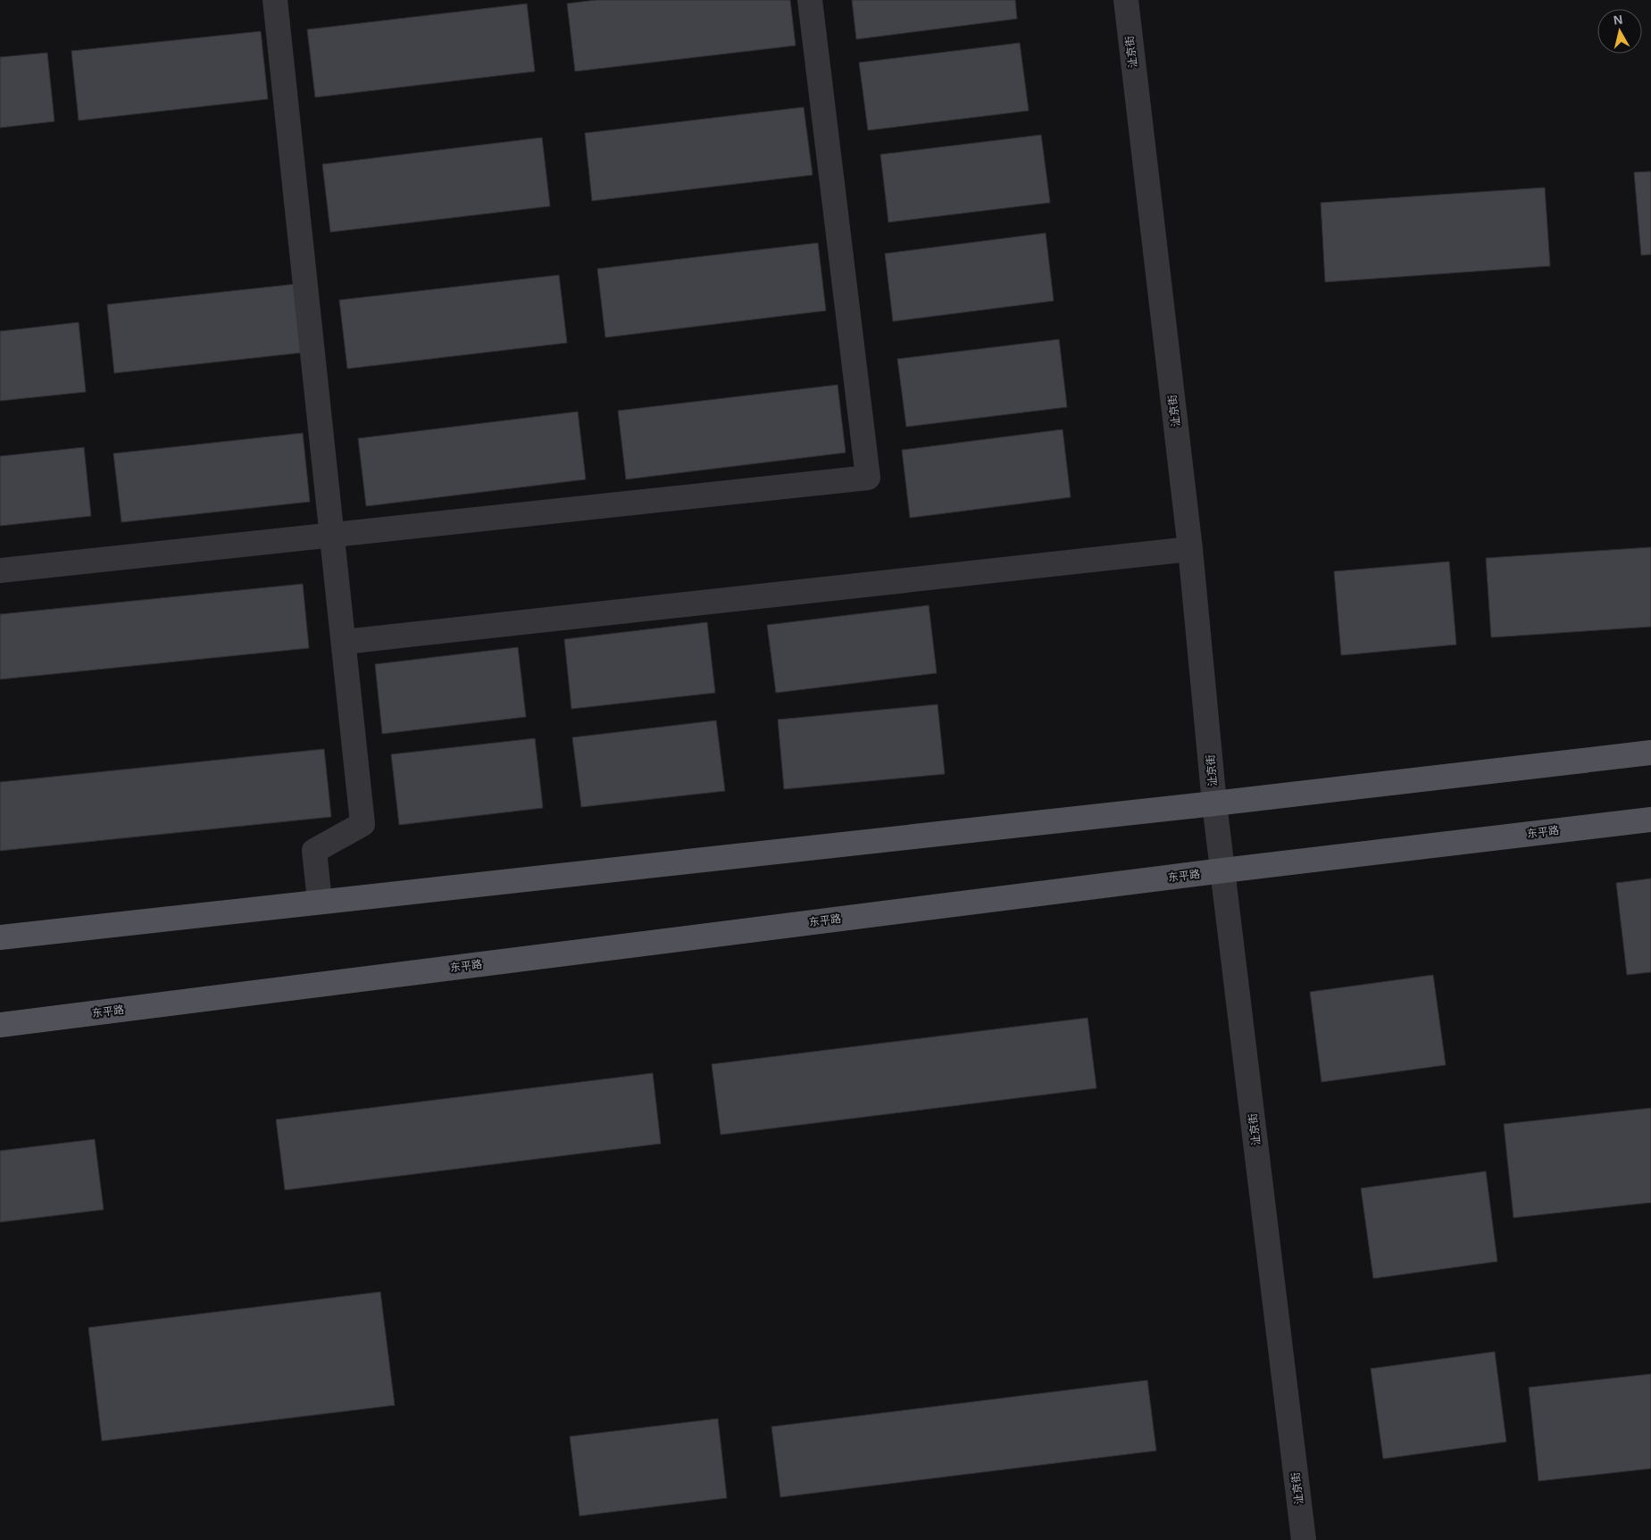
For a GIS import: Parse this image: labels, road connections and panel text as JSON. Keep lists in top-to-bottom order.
{
  "streets": {
    "main road": ["东平路"],
    "street": ["沚京街"]
  },
  "crossings": [
    ["沚京街", "东平路"]
  ],
  "north": "top"
}
